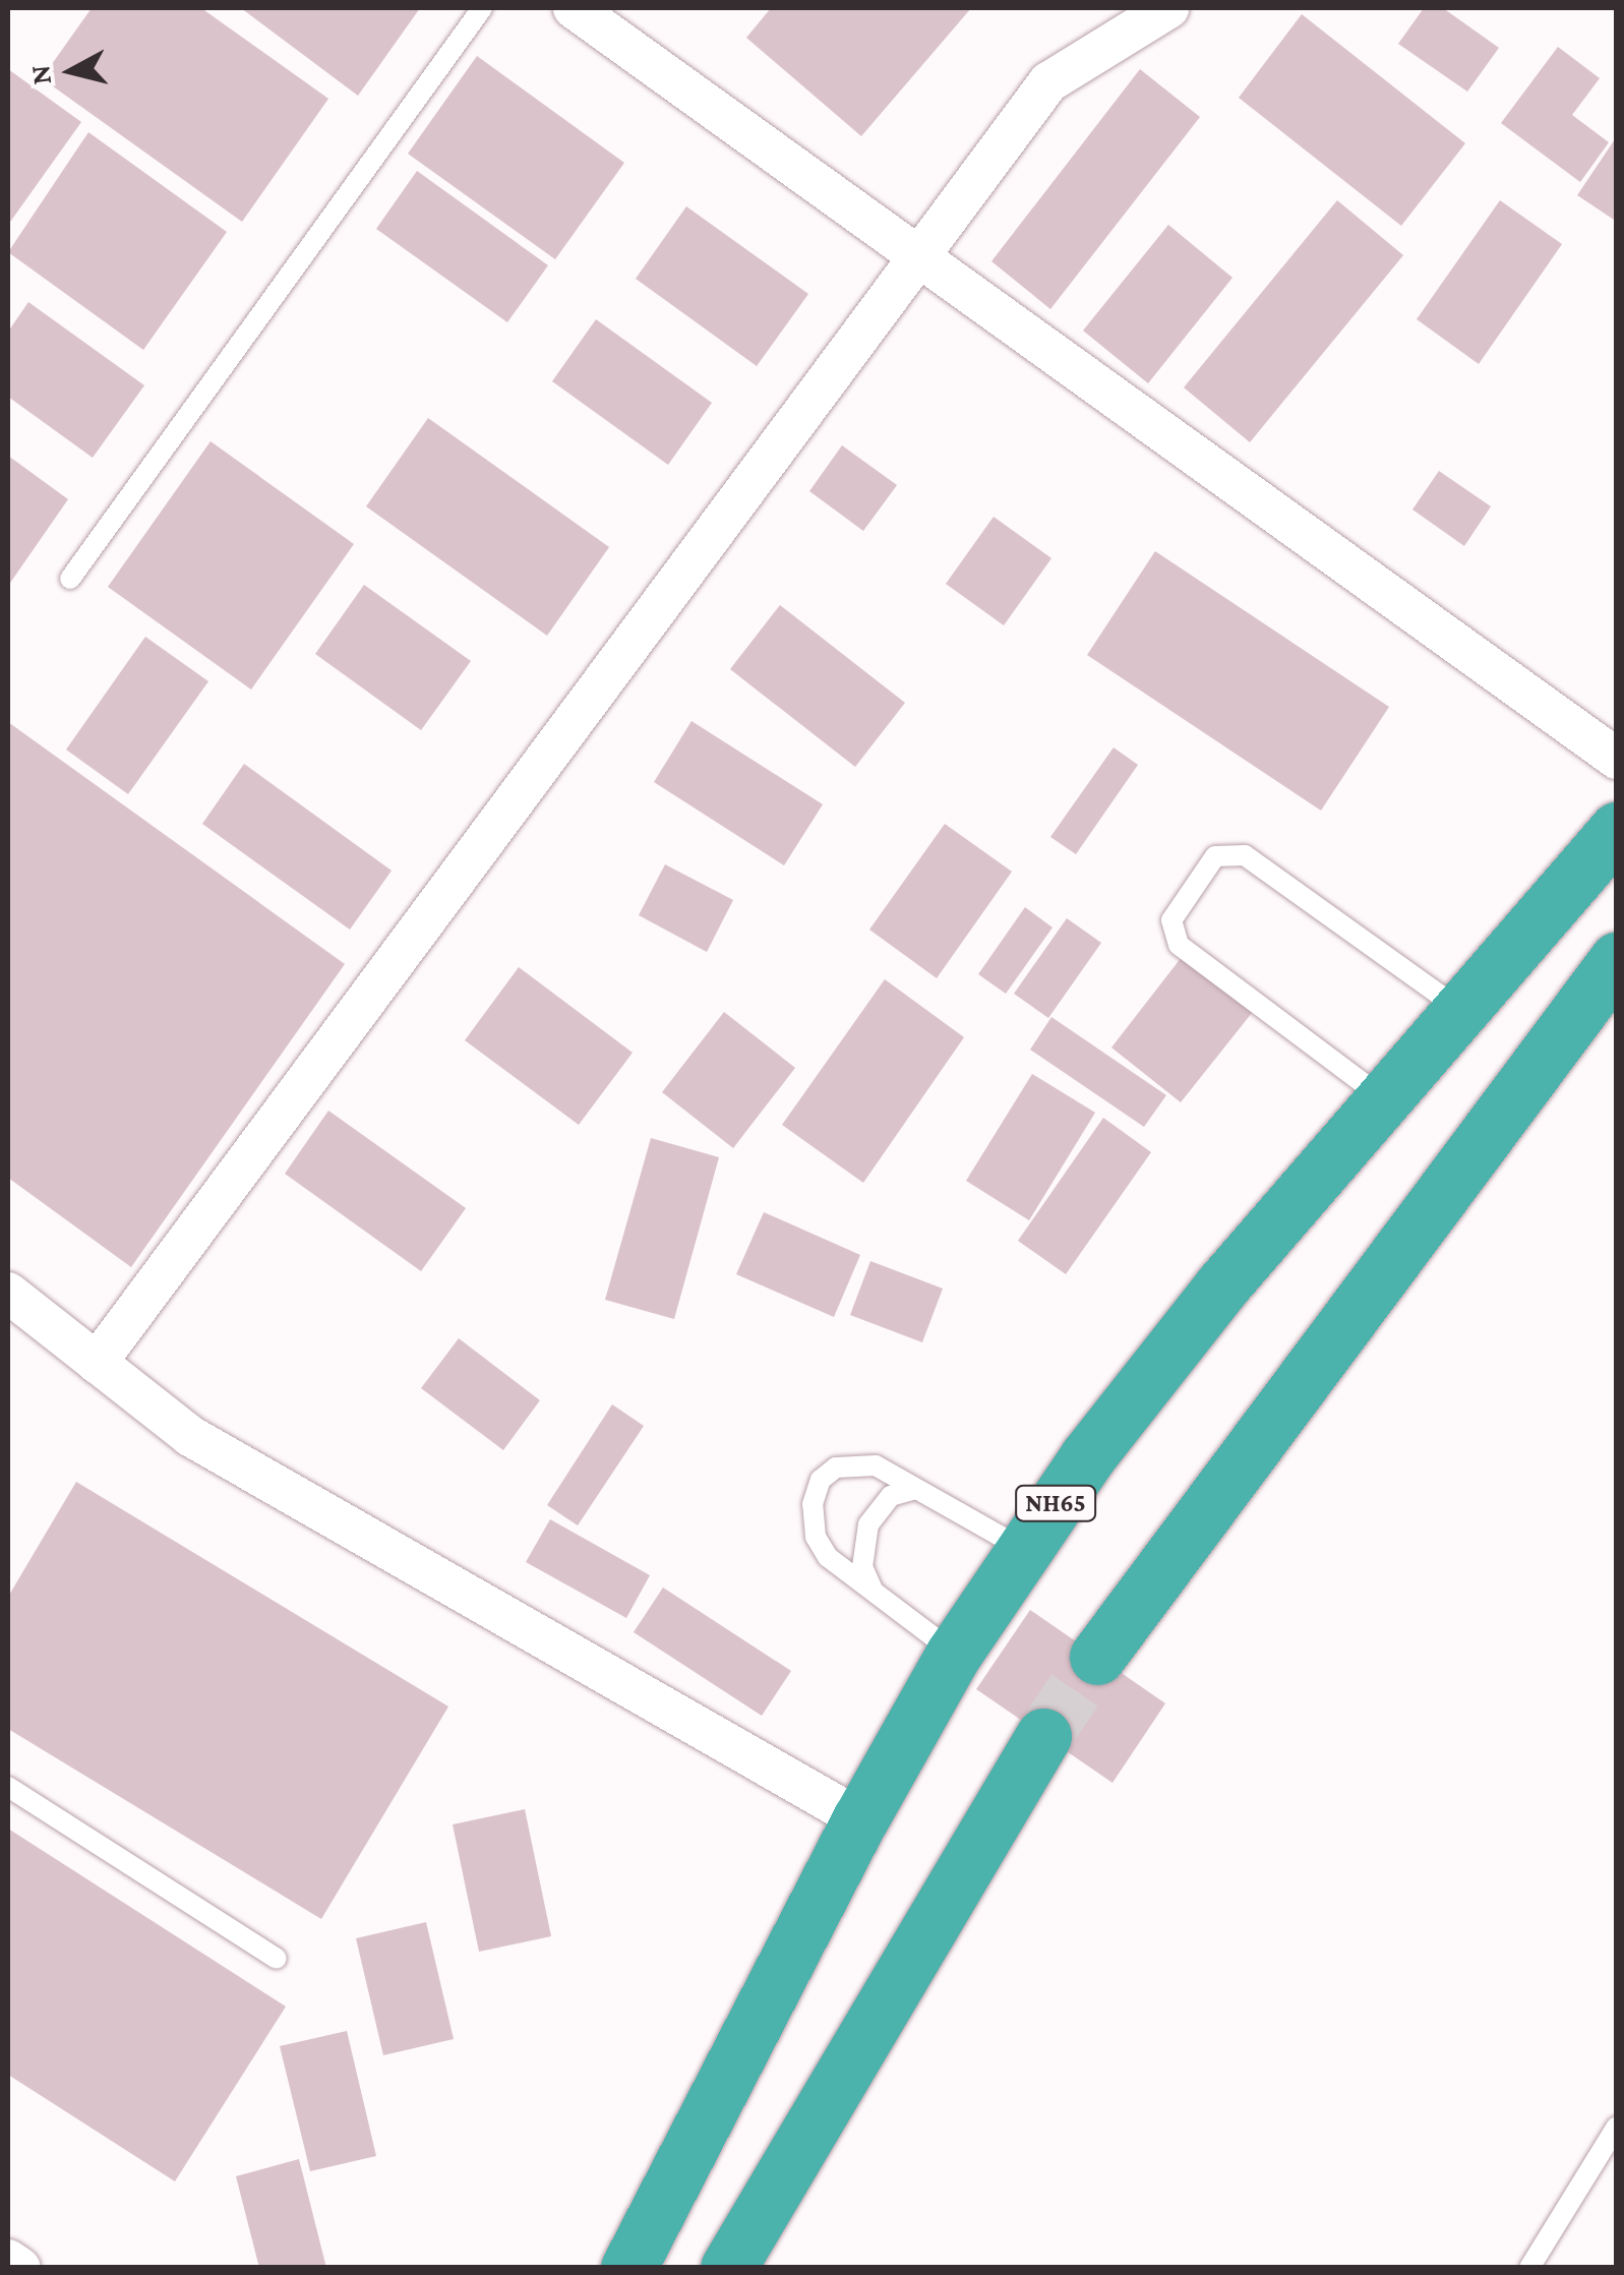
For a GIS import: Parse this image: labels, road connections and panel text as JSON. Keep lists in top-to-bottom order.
{
  "streets": {
    "highway": ["NH65"]
  },
  "north": "left"
}
